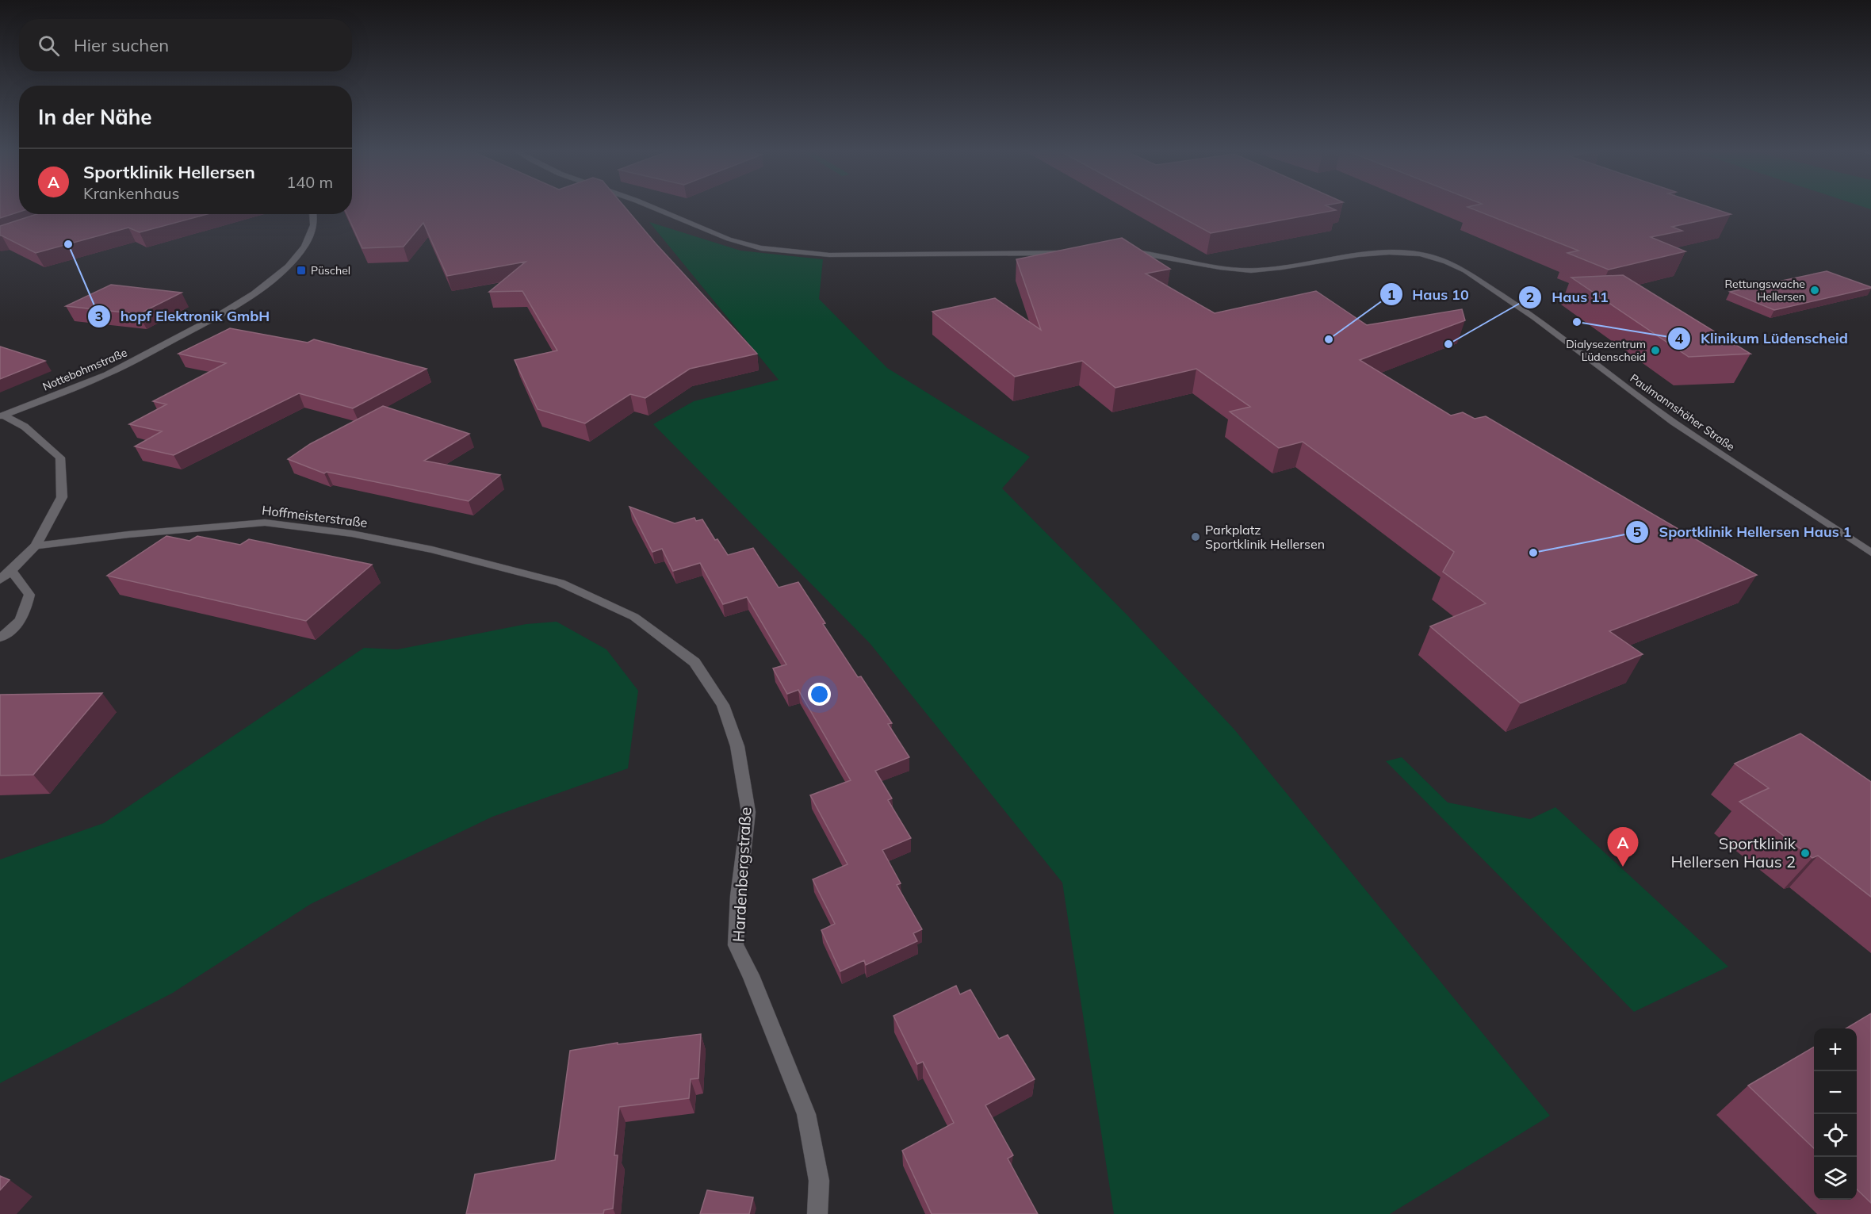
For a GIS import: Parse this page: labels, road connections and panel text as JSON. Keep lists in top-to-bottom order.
{
  "streets": {
    "street": [
      "Nottebohmstraße",
      "Paulmannshöher Straße",
      "Hoffmeisterstraße",
      "Hardenbergstraße"
    ]
  },
  "crossings": [
    ["Hoffmeisterstraße", "Hardenbergstraße"]
  ],
  "places": {
    "other": [
      "hopf Elektronik GmbH",
      "Rettungswache Hellersen",
      "Klinikum Lüdenscheid",
      "Haus 10",
      "Haus 11",
      "Dialysezentrum Lüdenscheid",
      "Parkplatz Sportklinik Hellersen",
      "Sportklinik Hellersen Haus 1",
      "Sportklinik Hellersen Haus 2"
    ],
    "transit": ["Püschel"]
  },
  "page": {
    "search": "Hier suchen",
    "heading": "In der Nähe",
    "list": [
      {
        "mark": "A",
        "name": "Sportklinik Hellersen",
        "note": "Krankenhaus",
        "value": "140 m"
      }
    ],
    "pins": "A",
    "map_buttons": ["+", "−"]
  }
}
